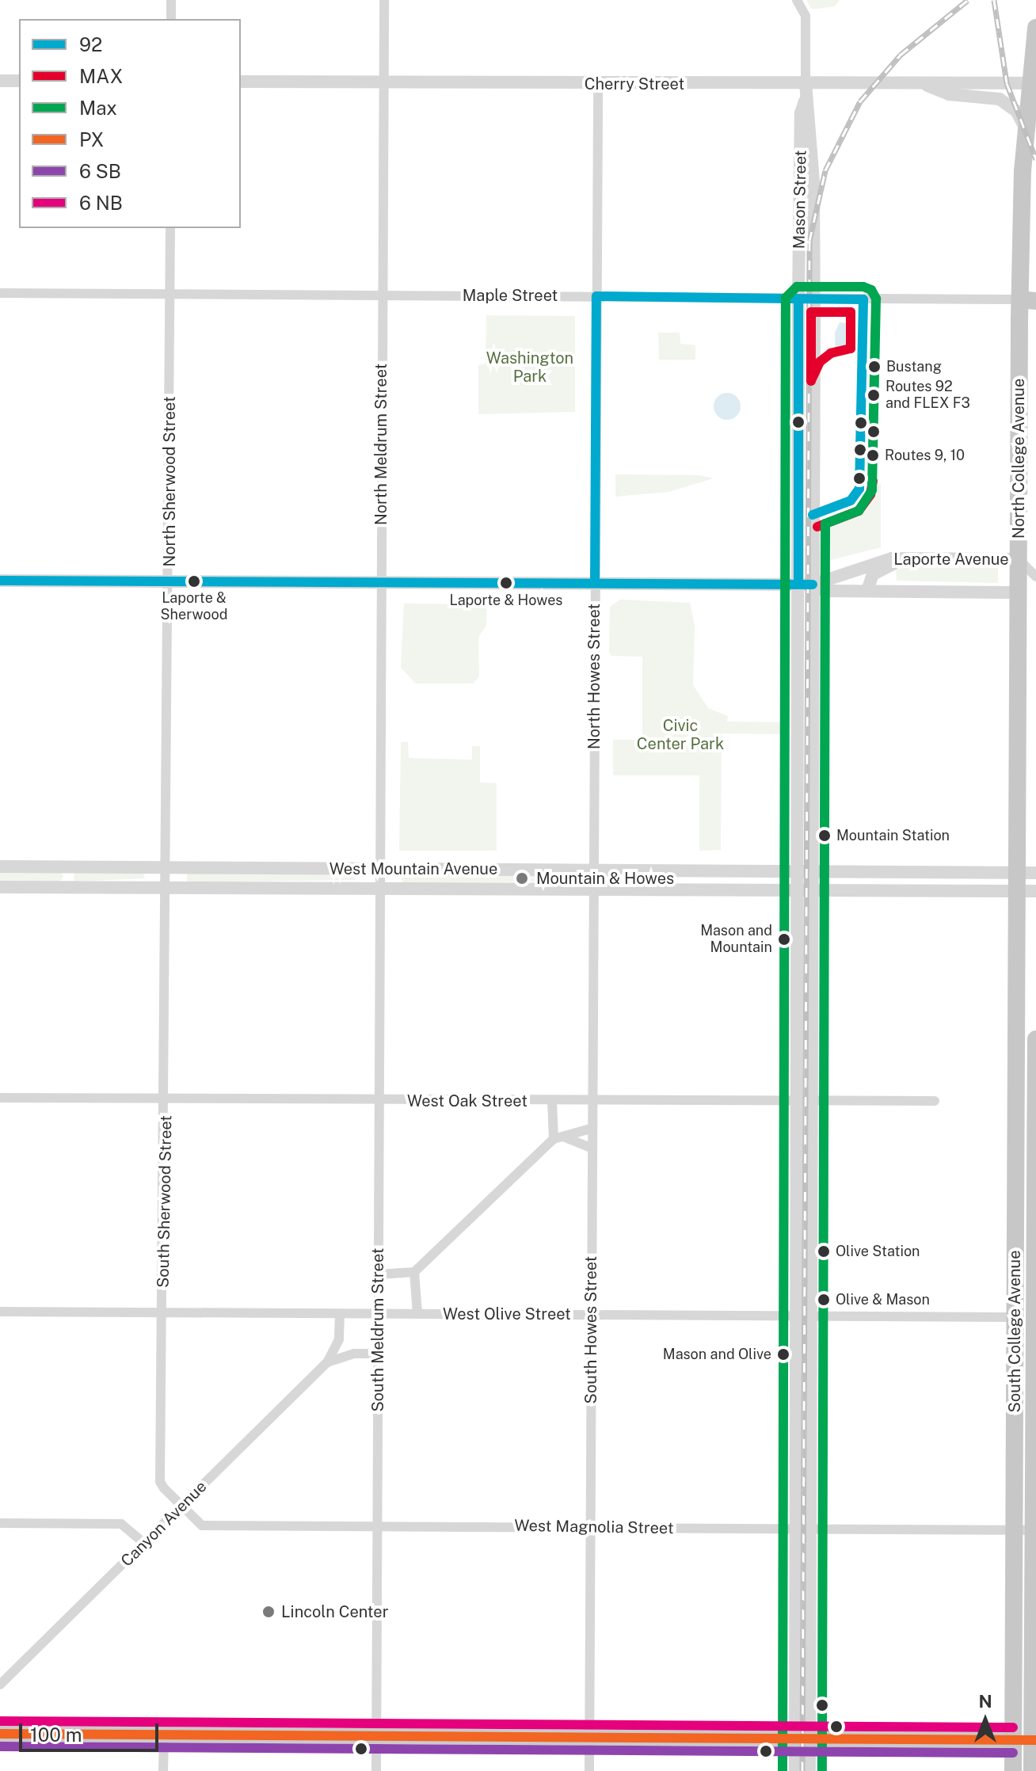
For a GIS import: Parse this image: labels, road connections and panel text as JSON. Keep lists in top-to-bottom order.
{
  "streets": {
    "highway": ["North College Avenue", "South College Avenue"],
    "street": [
      "Cherry Street",
      "Mason Street",
      "Maple Street",
      "North Meldrum Street",
      "North Sherwood Street",
      "Laporte Avenue",
      "North Howes Street",
      "West Mountain Avenue",
      "West Oak Street",
      "South Sherwood Street",
      "West Olive Street",
      "South Meldrum Street",
      "South Howes Street",
      "Canyon Avenue",
      "West Magnolia Street"
    ]
  },
  "crossings": [
    ["Cherry Street", "Mason Street"],
    ["Cherry Street", "North Meldrum Street"],
    ["Cherry Street", "North College Avenue"],
    ["Cherry Street", "North Howes Street"],
    ["Mason Street", "Maple Street"],
    ["Mason Street", "Laporte Avenue"],
    ["Mason Street", "West Mountain Avenue"],
    ["Mason Street", "West Oak Street"],
    ["Mason Street", "West Olive Street"],
    ["Mason Street", "West Magnolia Street"],
    ["Maple Street", "North Meldrum Street"],
    ["Maple Street", "North College Avenue"],
    ["Maple Street", "North Sherwood Street"],
    ["Maple Street", "North Howes Street"],
    ["North Meldrum Street", "Laporte Avenue"],
    ["North Meldrum Street", "West Mountain Avenue"],
    ["North Meldrum Street", "South Meldrum Street"],
    ["North College Avenue", "Laporte Avenue"],
    ["North College Avenue", "West Mountain Avenue"],
    ["North College Avenue", "South College Avenue"],
    ["North Sherwood Street", "Laporte Avenue"],
    ["North Sherwood Street", "West Mountain Avenue"],
    ["North Sherwood Street", "South Sherwood Street"],
    ["Laporte Avenue", "North Howes Street"],
    ["North Howes Street", "West Mountain Avenue"],
    ["North Howes Street", "South Howes Street"],
    ["West Mountain Avenue", "South Sherwood Street"],
    ["West Mountain Avenue", "South Meldrum Street"],
    ["West Mountain Avenue", "South Howes Street"],
    ["West Mountain Avenue", "South College Avenue"],
    ["West Oak Street", "South Sherwood Street"],
    ["West Oak Street", "South Meldrum Street"],
    ["West Oak Street", "South Howes Street"],
    ["South Sherwood Street", "West Olive Street"],
    ["South Sherwood Street", "Canyon Avenue"],
    ["South Sherwood Street", "West Magnolia Street"],
    ["West Olive Street", "South Meldrum Street"],
    ["West Olive Street", "South Howes Street"],
    ["West Olive Street", "South College Avenue"],
    ["West Olive Street", "Canyon Avenue"],
    ["South Meldrum Street", "Canyon Avenue"],
    ["South Meldrum Street", "West Magnolia Street"],
    ["South Howes Street", "West Magnolia Street"],
    ["South College Avenue", "West Magnolia Street"],
    ["Canyon Avenue", "West Magnolia Street"]
  ],
  "parks": ["Washington Park", "Civic Center Park"],
  "places": [
    "Bustang",
    "Routes 92 and FLEX F3",
    "Routes 9, 10",
    "Laporte & Sherwood",
    "Laporte & Howes",
    "Mountain Station",
    "Mountain & Howes",
    "Mason and Mountain",
    "Olive Station",
    "Olive & Mason",
    "Mason and Olive",
    "Lincoln Center"
  ],
  "lines": [
    "transit line Max",
    "transit line 92",
    "transit line MAX",
    "transit line PX"
  ],
  "legend": [
    "92",
    "MAX",
    "Max",
    "PX",
    "6 SB",
    "6 NB"
  ],
  "scale_bar": "100 m",
  "north": "top"
}
